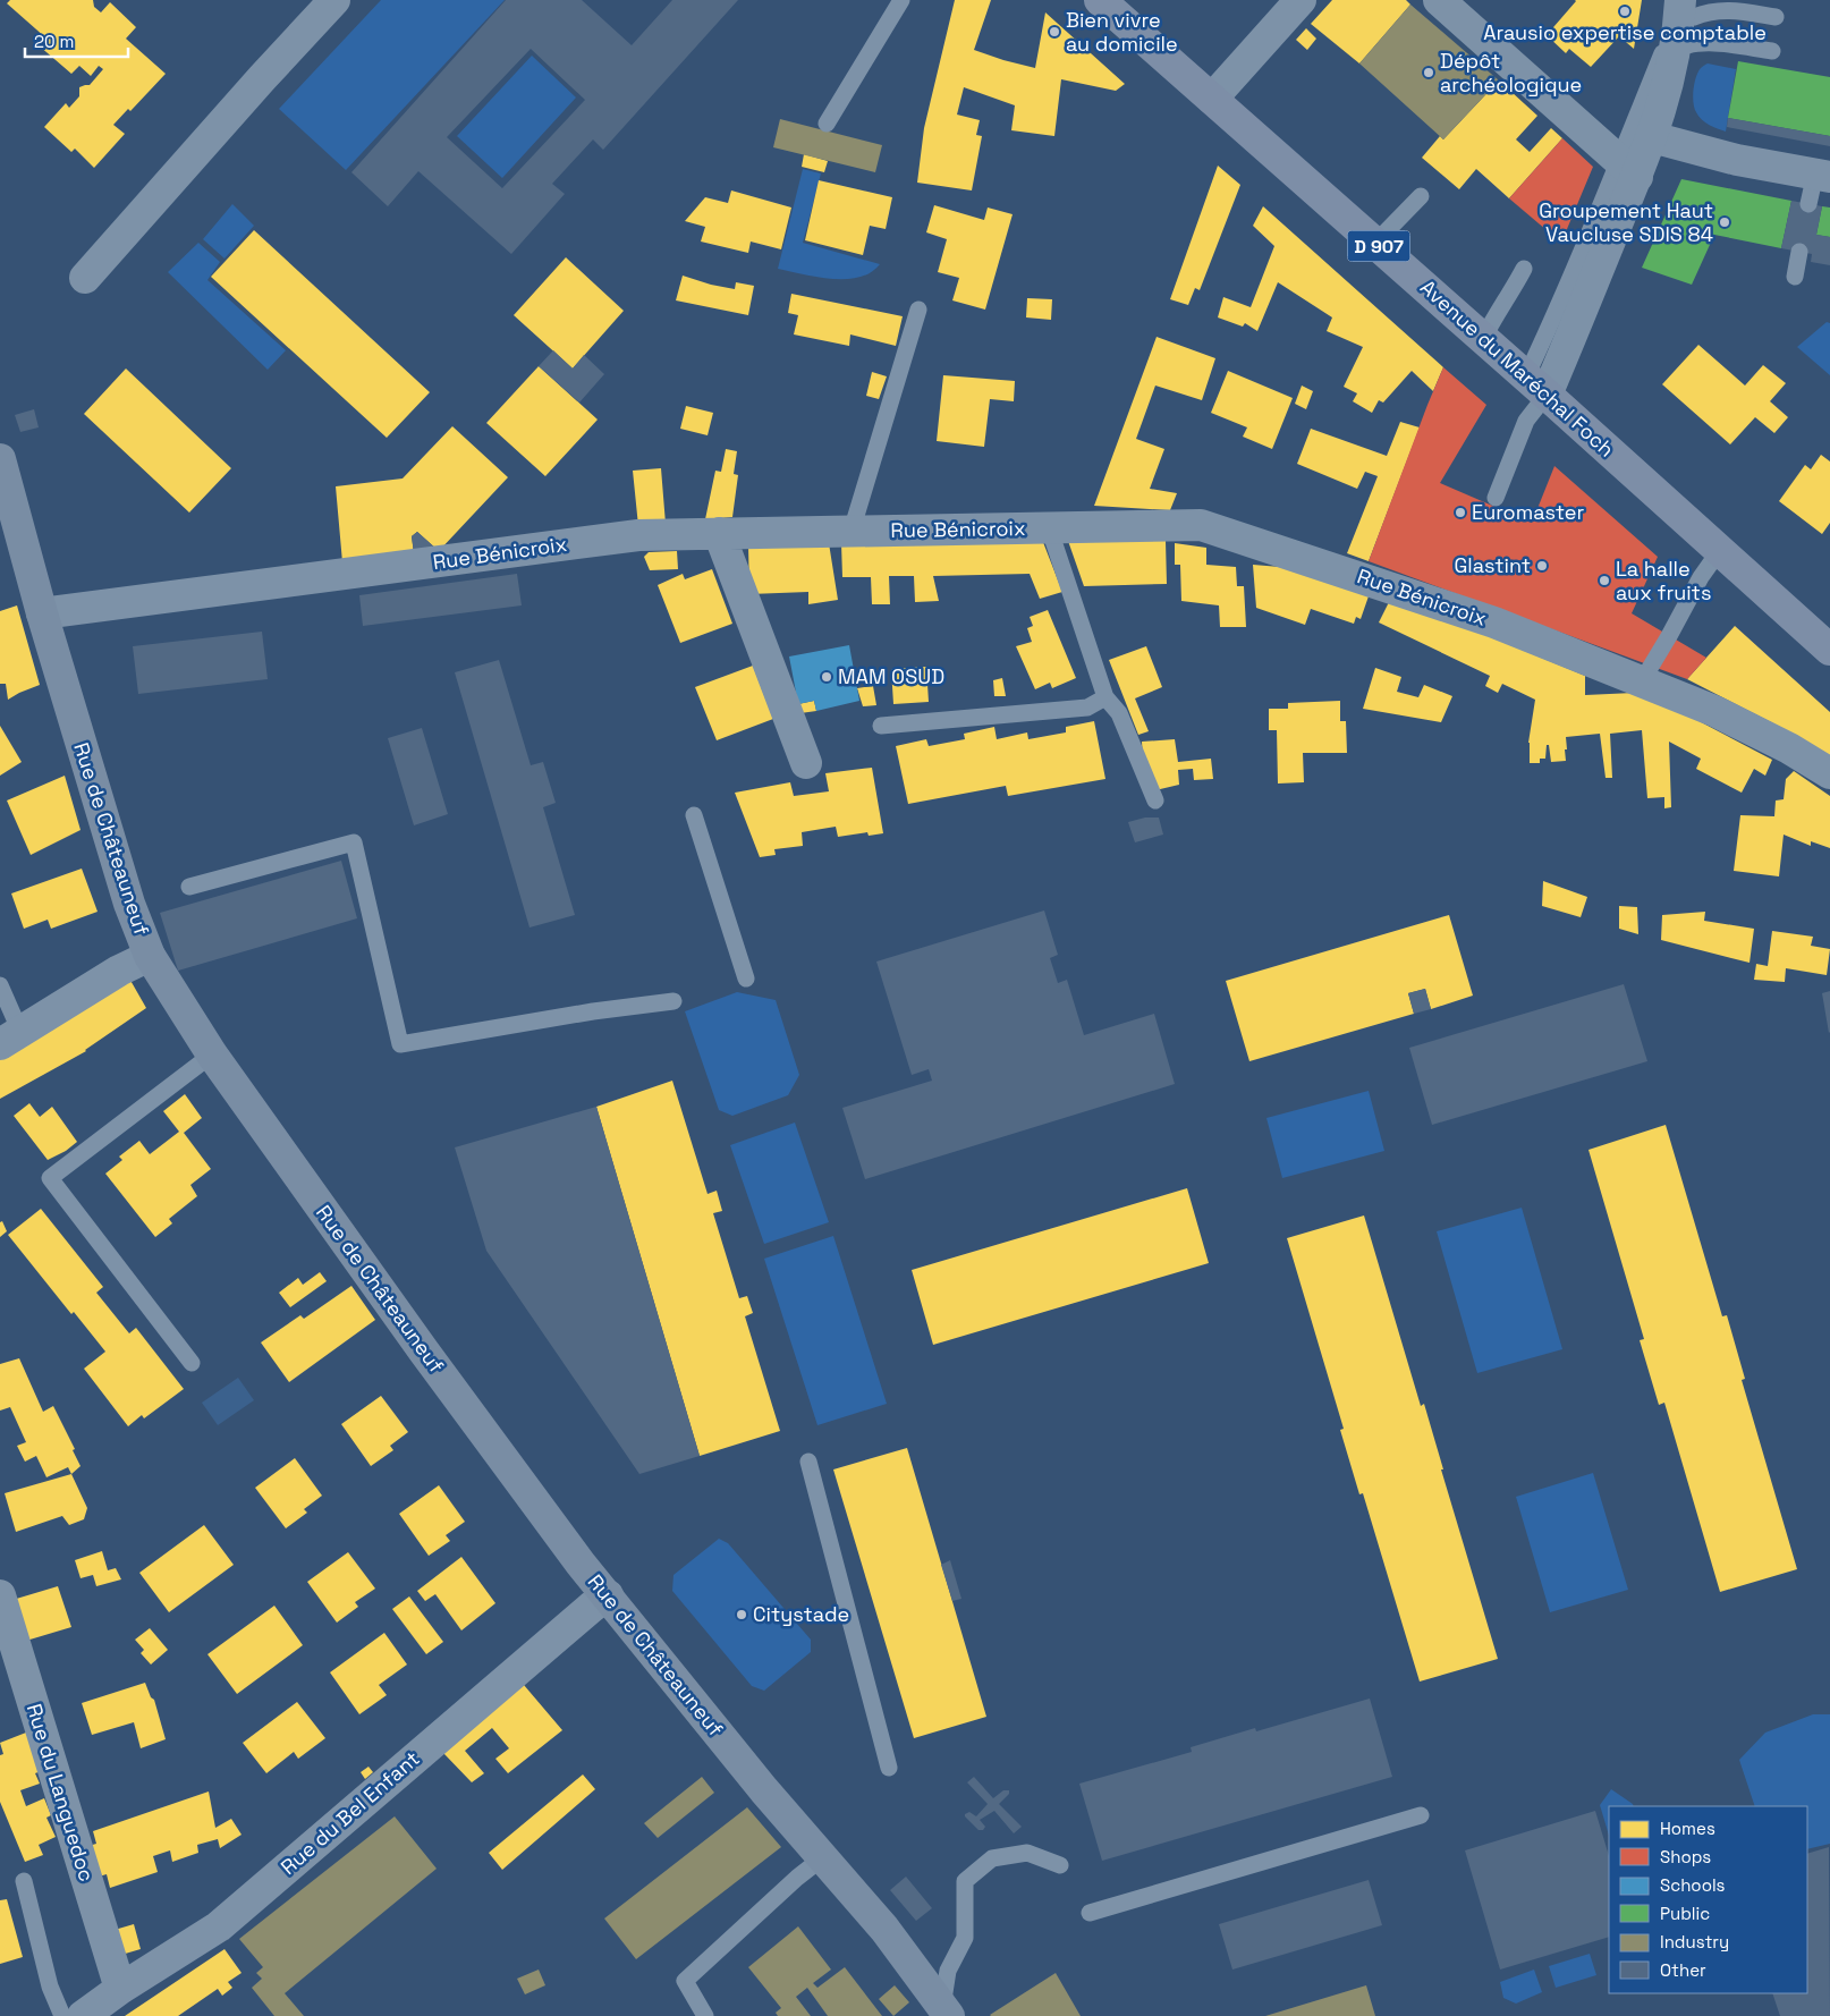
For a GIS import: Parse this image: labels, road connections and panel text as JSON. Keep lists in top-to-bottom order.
{
  "streets": {
    "main road": ["D 907", "Avenue du Maréchal Foch", "Rue de Châteauneuf"],
    "street": ["Rue Bénicroix", "Rue du Languedoc", "Rue du Bel Enfant"]
  },
  "crossings": [
    ["Rue Bénicroix", "Rue de Châteauneuf"],
    ["Rue de Châteauneuf", "Rue du Bel Enfant"],
    ["Rue du Languedoc", "Rue du Bel Enfant"]
  ],
  "places": [
    "Arausio expertise comptable",
    "Bien vivre au domicile",
    "Dépôt archéologique",
    "Groupement Haut Vaucluse SDIS 84",
    "Euromaster",
    "Glastint",
    "La halle aux fruits",
    "MAM OSUD",
    "Citystade"
  ],
  "legend": [
    "Homes",
    "Shops",
    "Schools",
    "Public",
    "Industry",
    "Other"
  ],
  "scale_bar": "20 m"
}
